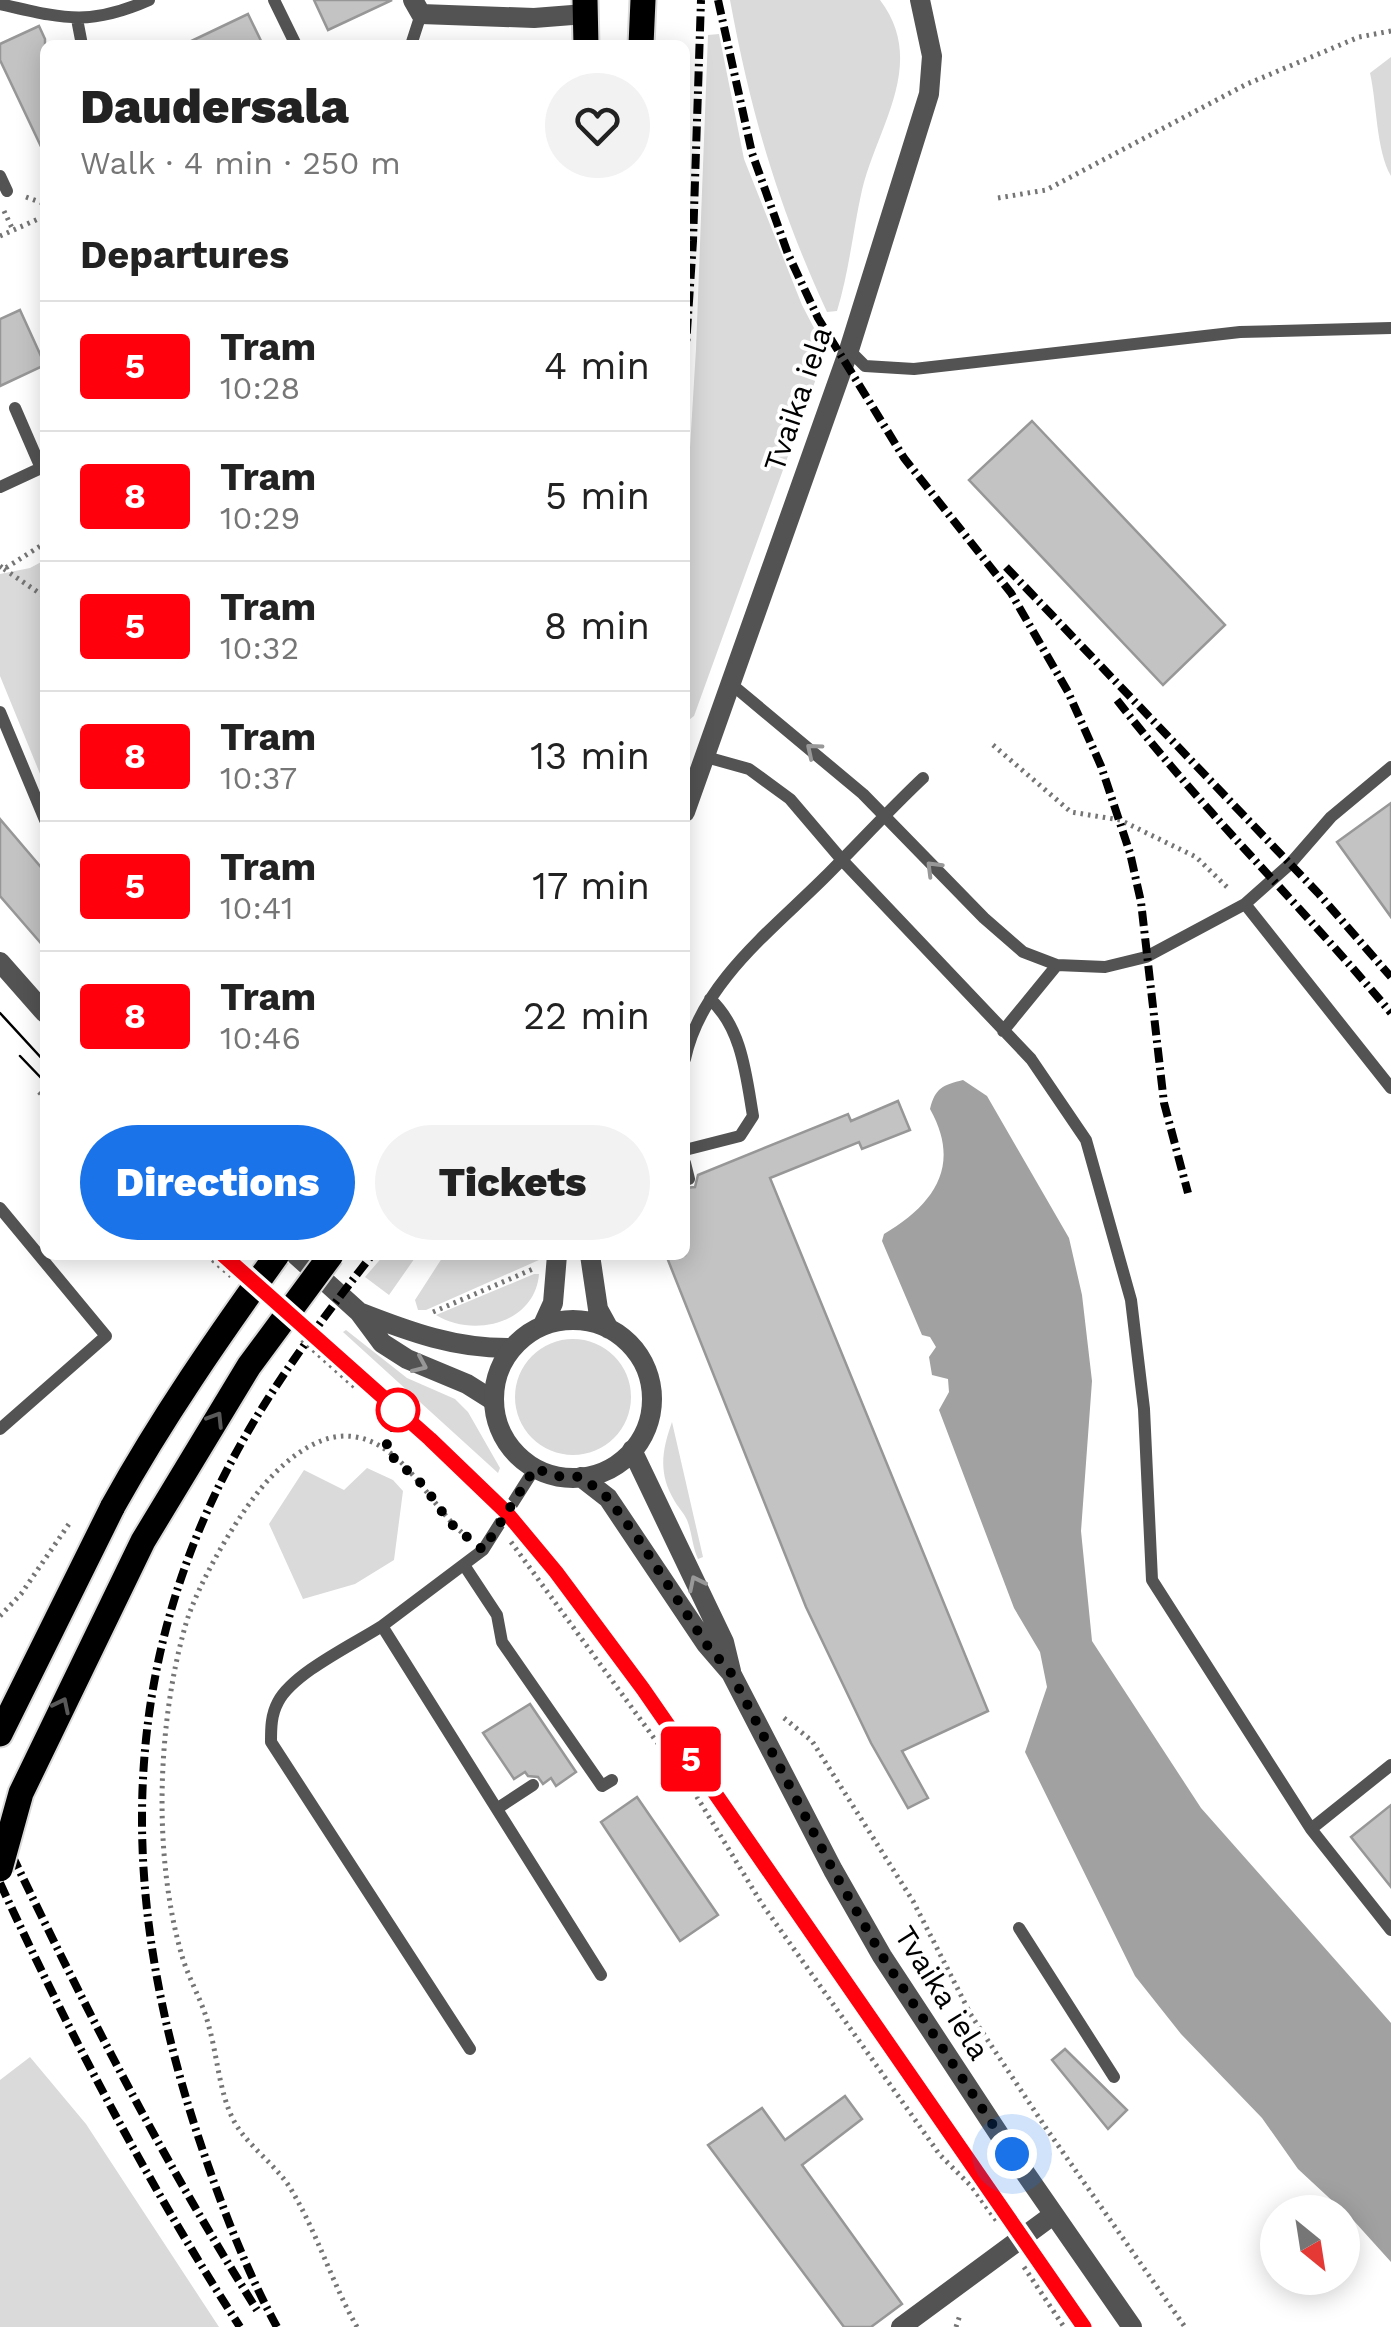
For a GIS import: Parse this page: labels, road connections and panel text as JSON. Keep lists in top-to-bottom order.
{
  "streets": {
    "street": ["Tvaika iela"]
  },
  "lines": ["tram line 5"],
  "north": "bottom right",
  "page": {
    "on_map": "5",
    "heading": [
      ["Daudersala", "Walk · 4 min · 250 m"],
      "Departures"
    ],
    "list": [
      {
        "mark": "5",
        "name": "Tram",
        "note": "10:28",
        "value": "4 min"
      },
      {
        "mark": "8",
        "name": "Tram",
        "note": "10:29",
        "value": "5 min"
      },
      {
        "mark": "5",
        "name": "Tram",
        "note": "10:32",
        "value": "8 min"
      },
      {
        "mark": "8",
        "name": "Tram",
        "note": "10:37",
        "value": "13 min"
      },
      {
        "mark": "5",
        "name": "Tram",
        "note": "10:41",
        "value": "17 min"
      },
      {
        "mark": "8",
        "name": "Tram",
        "note": "10:46",
        "value": "22 min"
      }
    ],
    "buttons": ["Directions", "Tickets"]
  }
}
